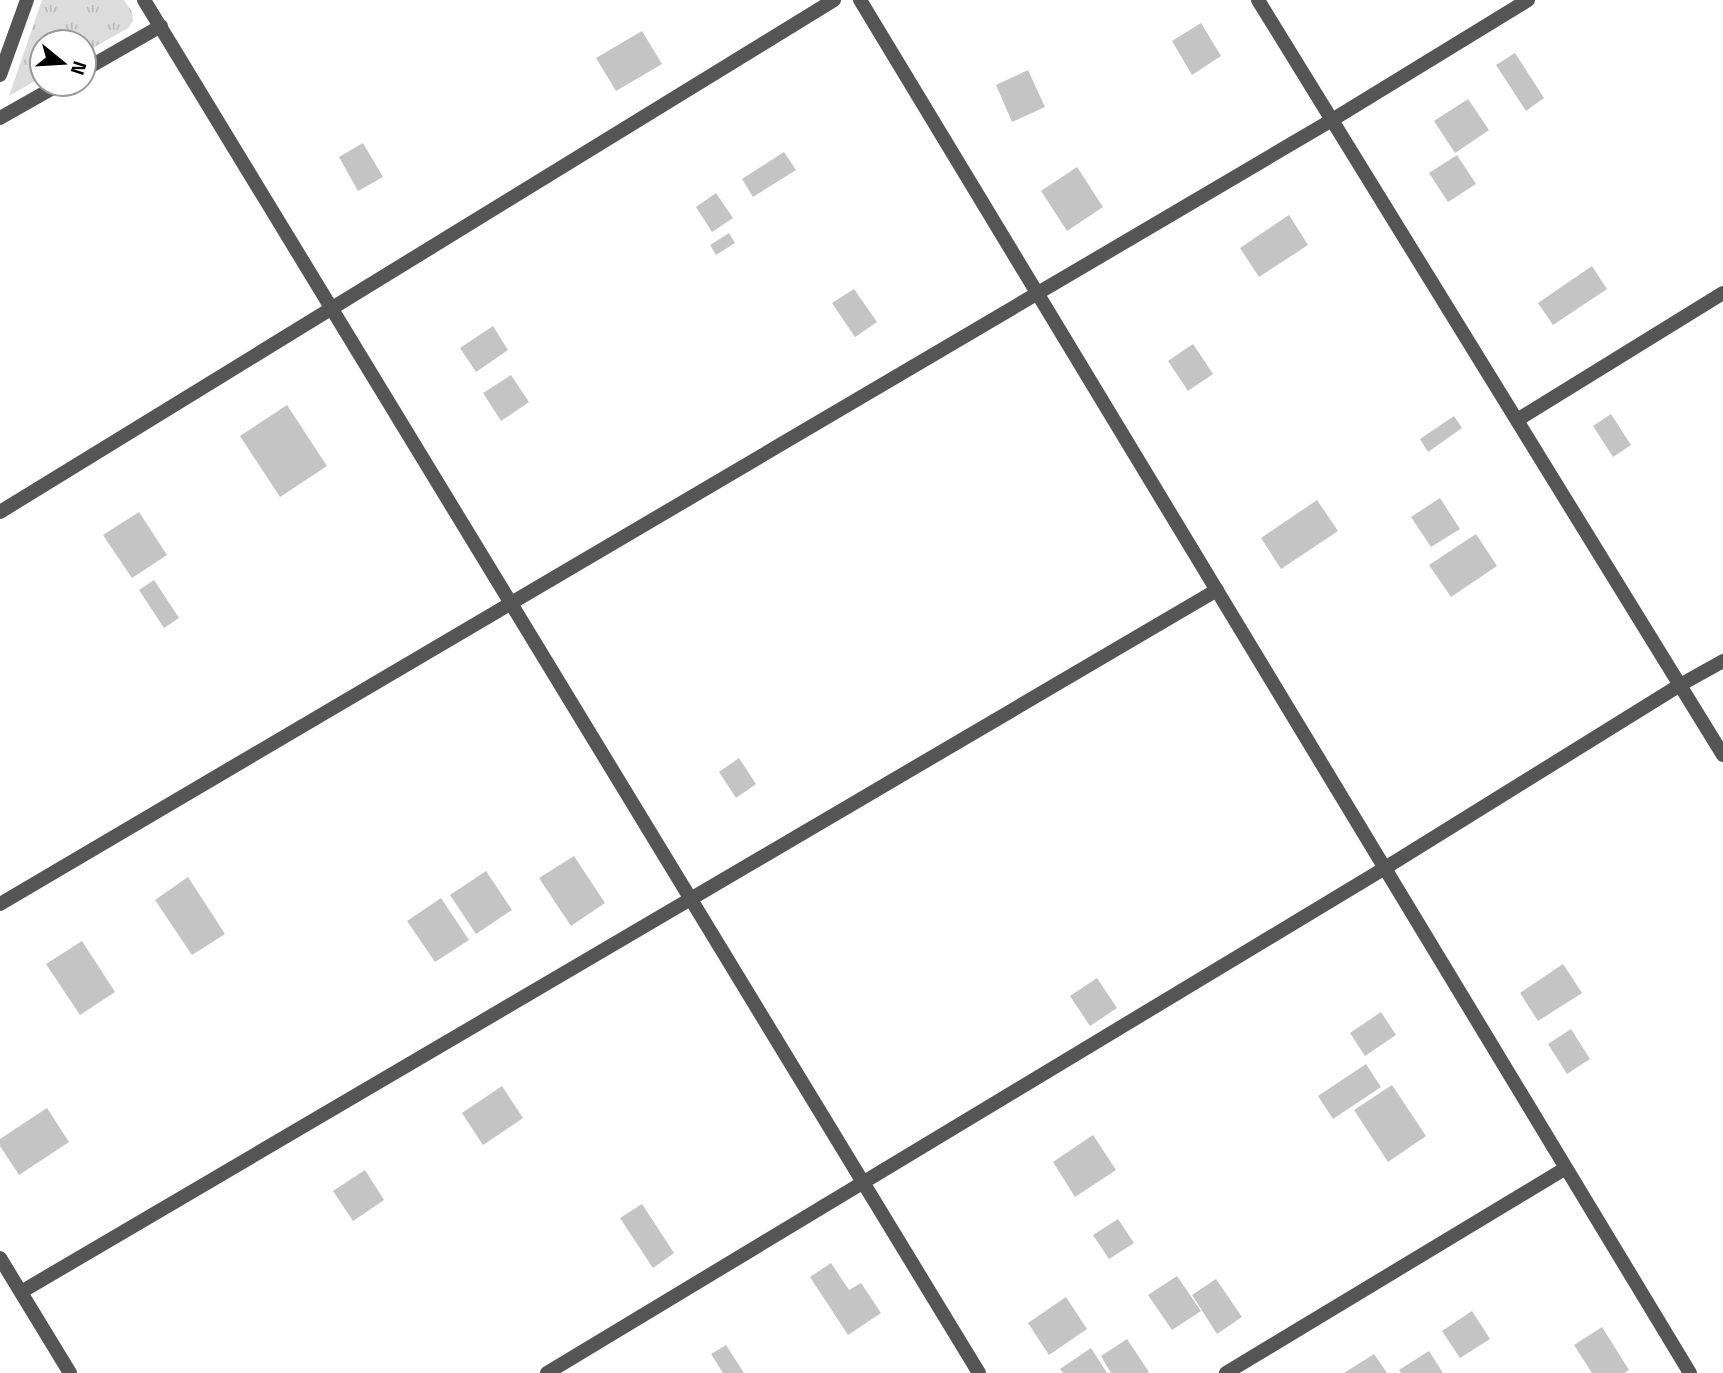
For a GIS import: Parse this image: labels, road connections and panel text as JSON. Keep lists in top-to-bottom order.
{
  "north": "right"
}
